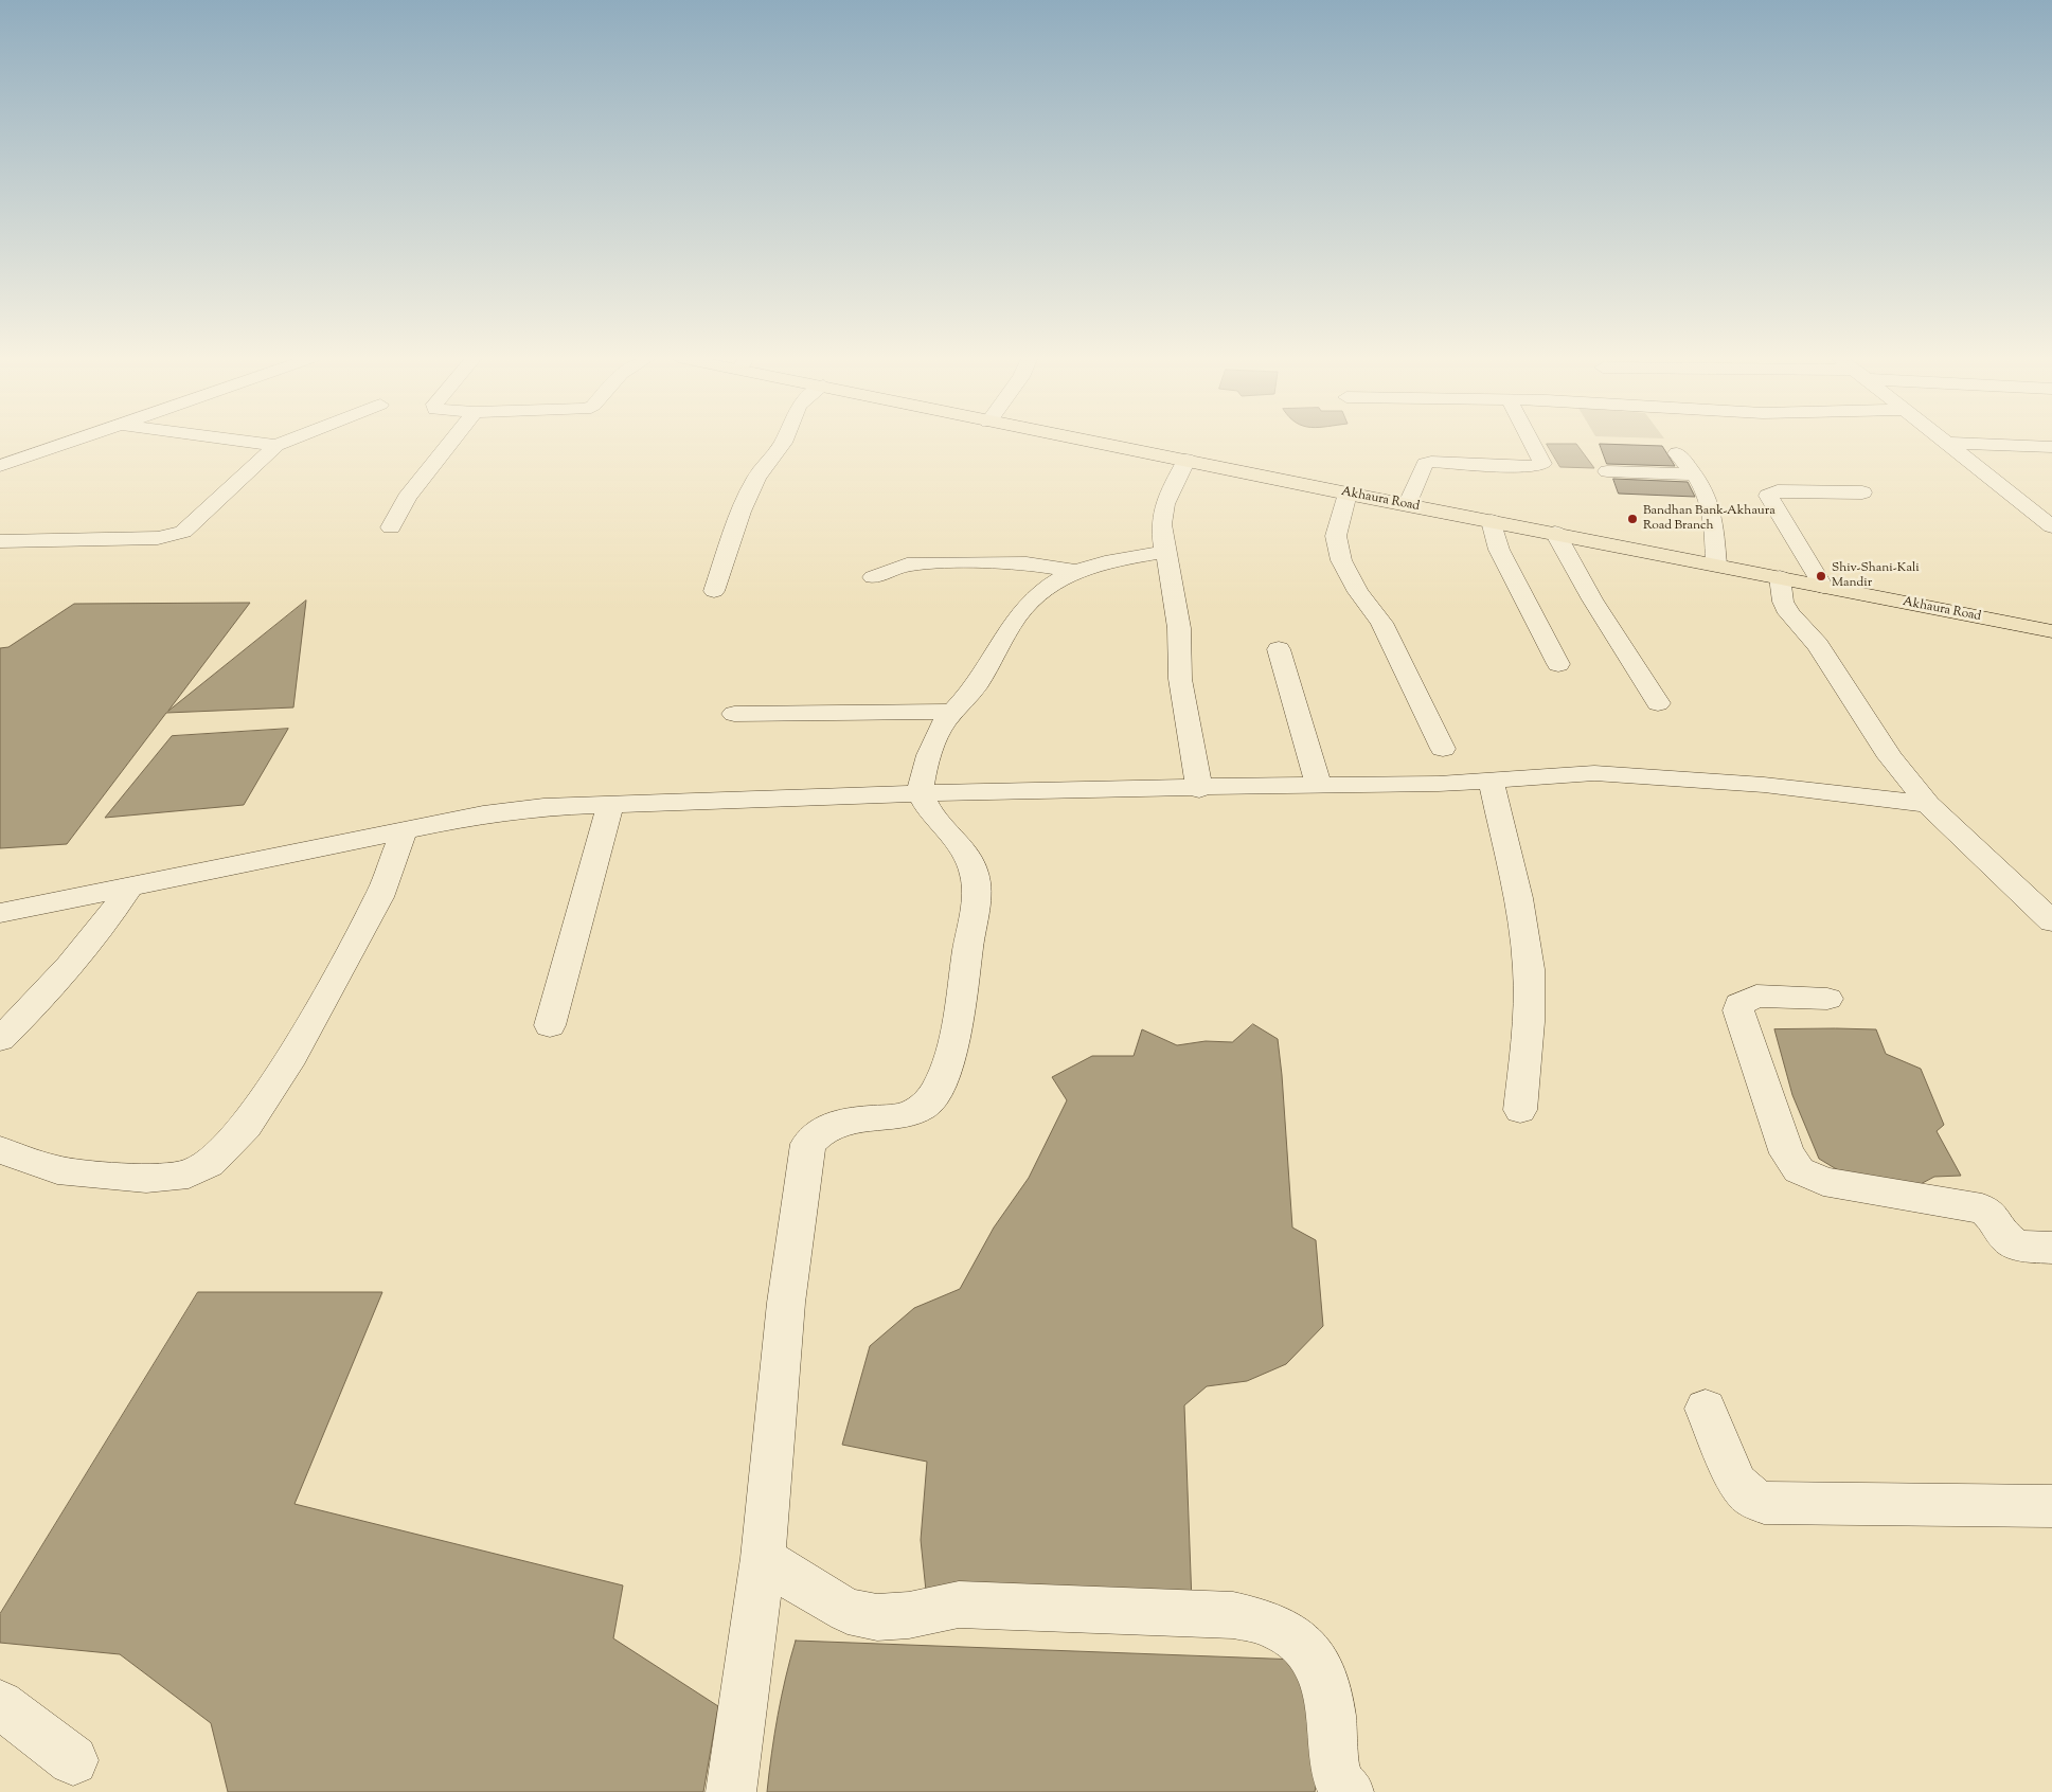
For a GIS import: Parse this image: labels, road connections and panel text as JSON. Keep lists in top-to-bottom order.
{
  "streets": {
    "main road": ["Akhaura Road"]
  },
  "places": ["Bandhan Bank-Akhaura Road Branch", "Shiv-Shani-Kali Mandir"]
}
